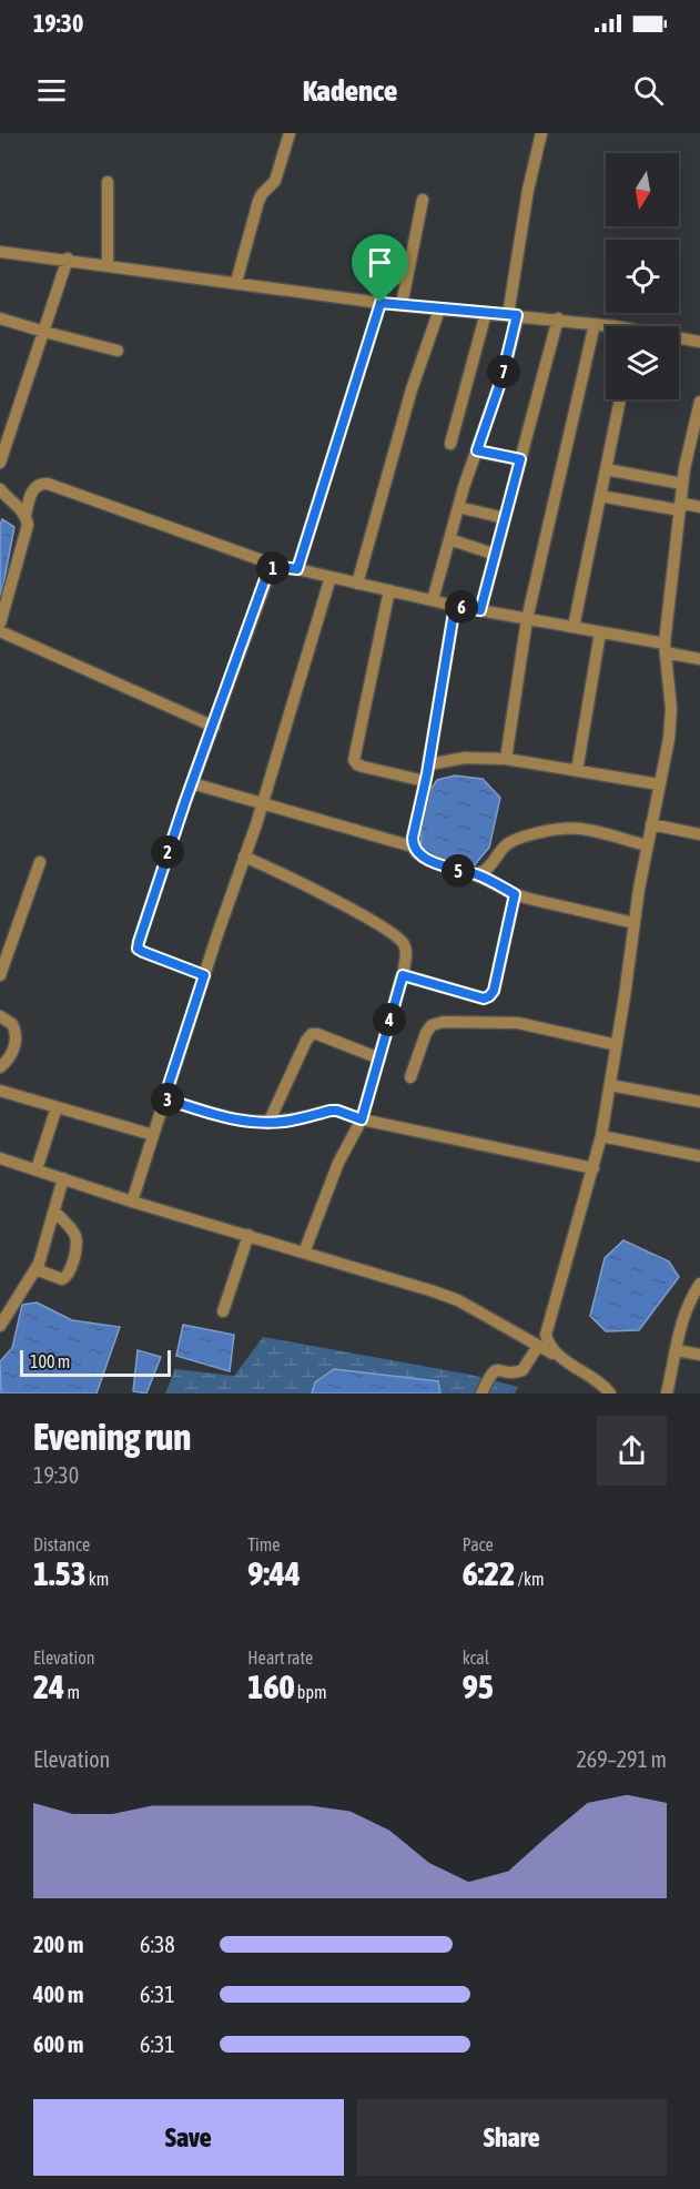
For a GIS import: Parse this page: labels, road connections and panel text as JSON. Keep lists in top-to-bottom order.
{
  "scale_bar": "100 m",
  "north": "bottom",
  "page": {
    "status": "19:30",
    "header": "Kadence",
    "pins": [
      "7",
      "1",
      "6",
      "2",
      "5",
      "4",
      "3"
    ],
    "scale": "100 m",
    "heading": ["Evening run", "19:30"],
    "stats": [
      ["Distance", "1.53 km"],
      ["Time", "9:44"],
      ["Pace", "6:22 /km"],
      ["Elevation", "24 m"],
      ["Heart rate", "160 bpm"],
      ["kcal", "95"]
    ],
    "chart": ["Elevation", "269–291 m"],
    "list": [
      {
        "name": "200 m",
        "note": "6:38"
      },
      {
        "name": "400 m",
        "note": "6:31"
      },
      {
        "name": "600 m",
        "note": "6:31"
      }
    ],
    "buttons": ["Save", "Share"]
  }
}
